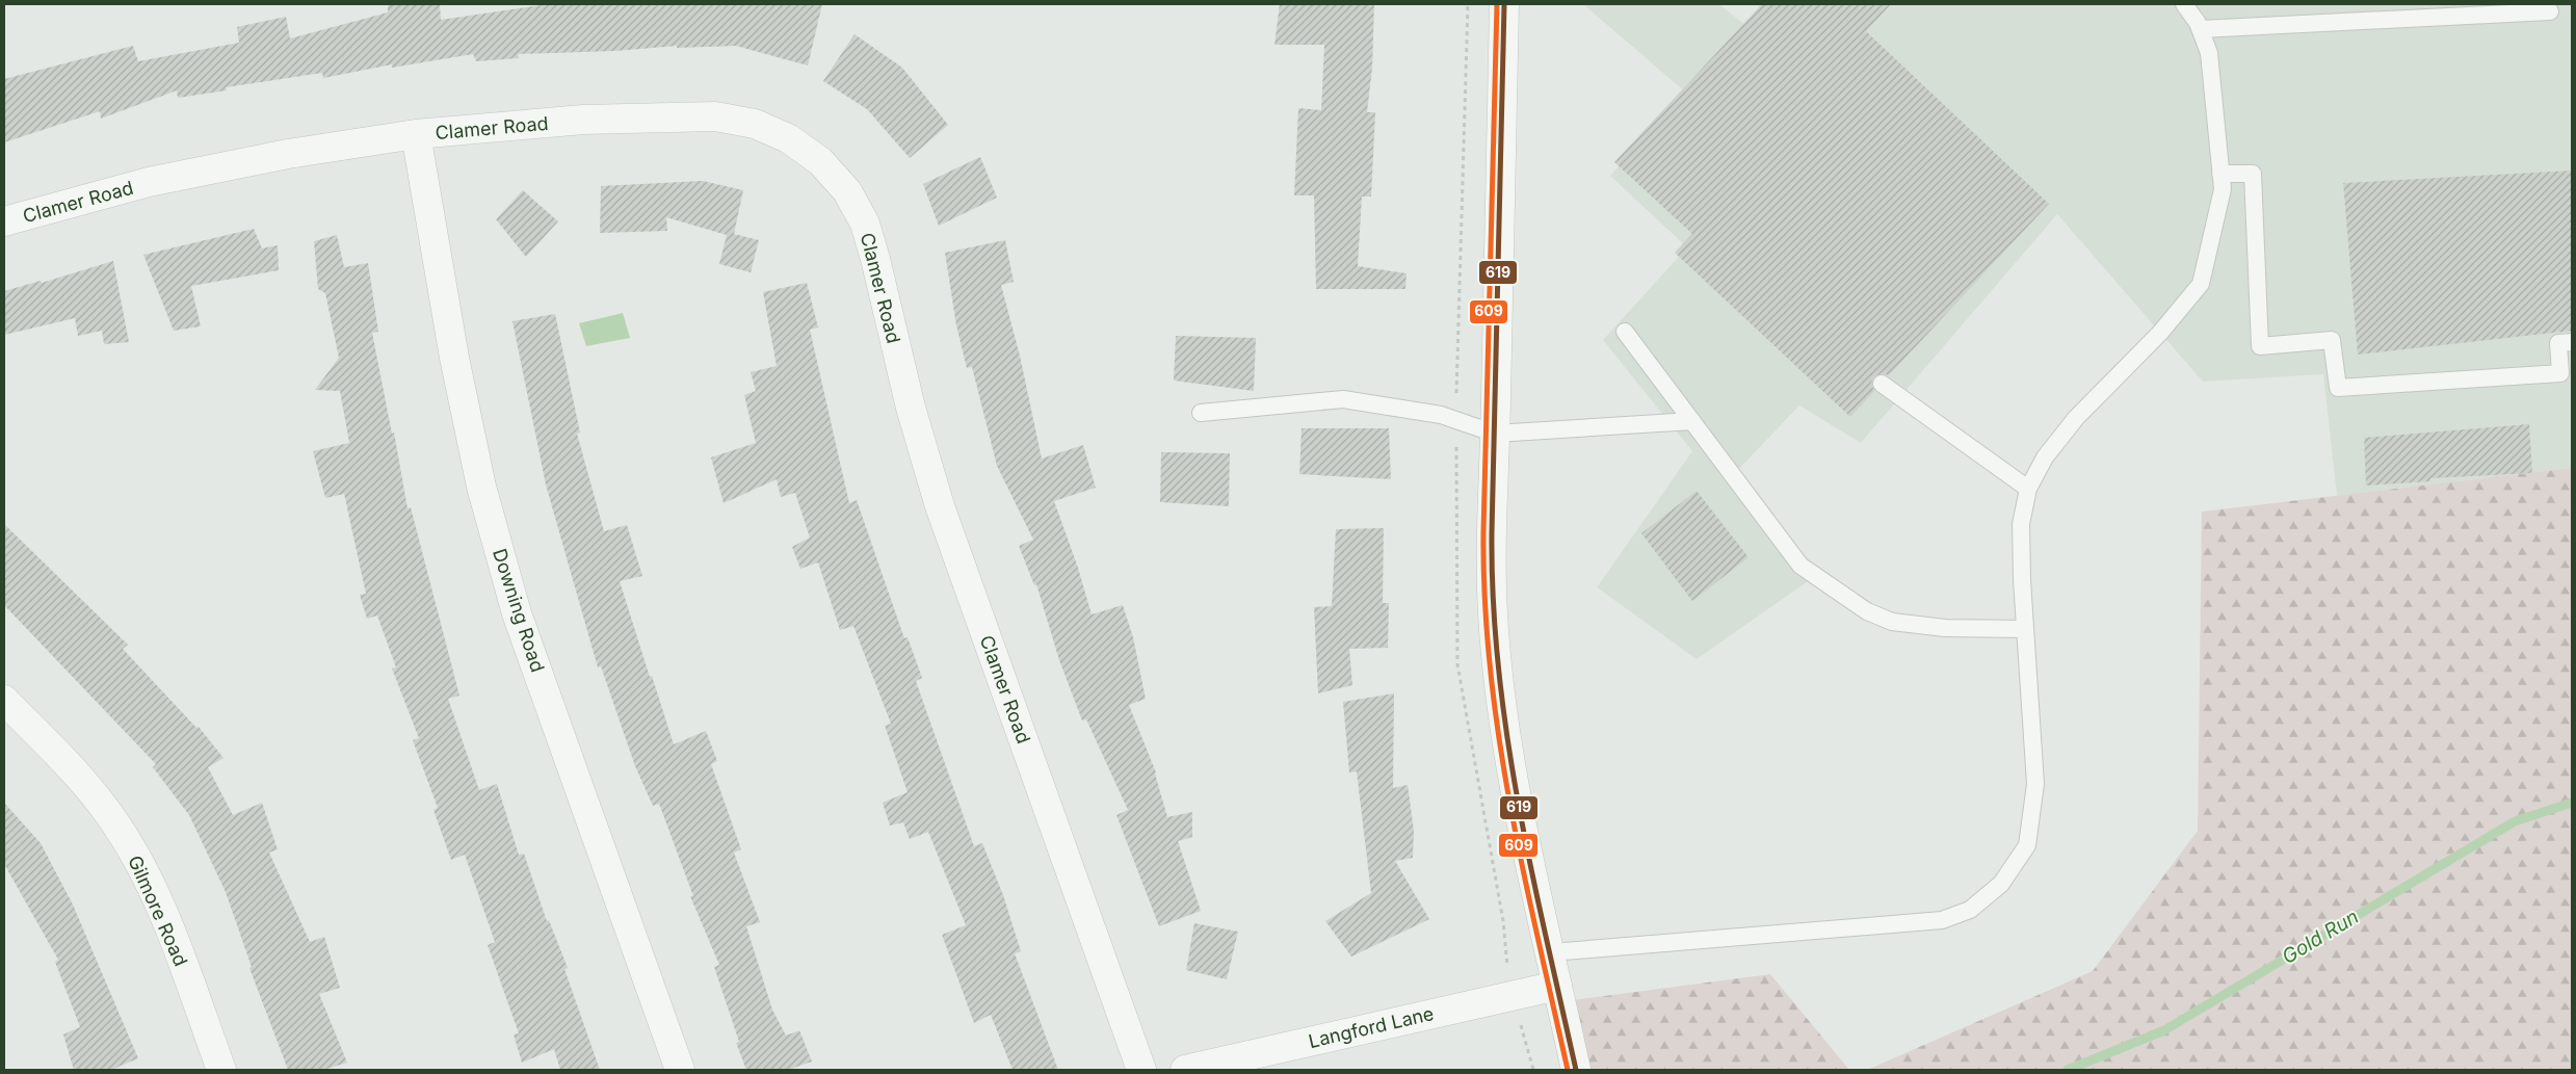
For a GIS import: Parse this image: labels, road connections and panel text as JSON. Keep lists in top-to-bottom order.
{
  "streets": {
    "street": [
      "Clamer Road",
      "Downing Road",
      "Gilmore Road",
      "Langford Lane"
    ]
  },
  "crossings": [
    ["Clamer Road", "Downing Road"]
  ],
  "water": ["Gold Run"],
  "lines": ["transit line 619", "transit line 609"]
}
